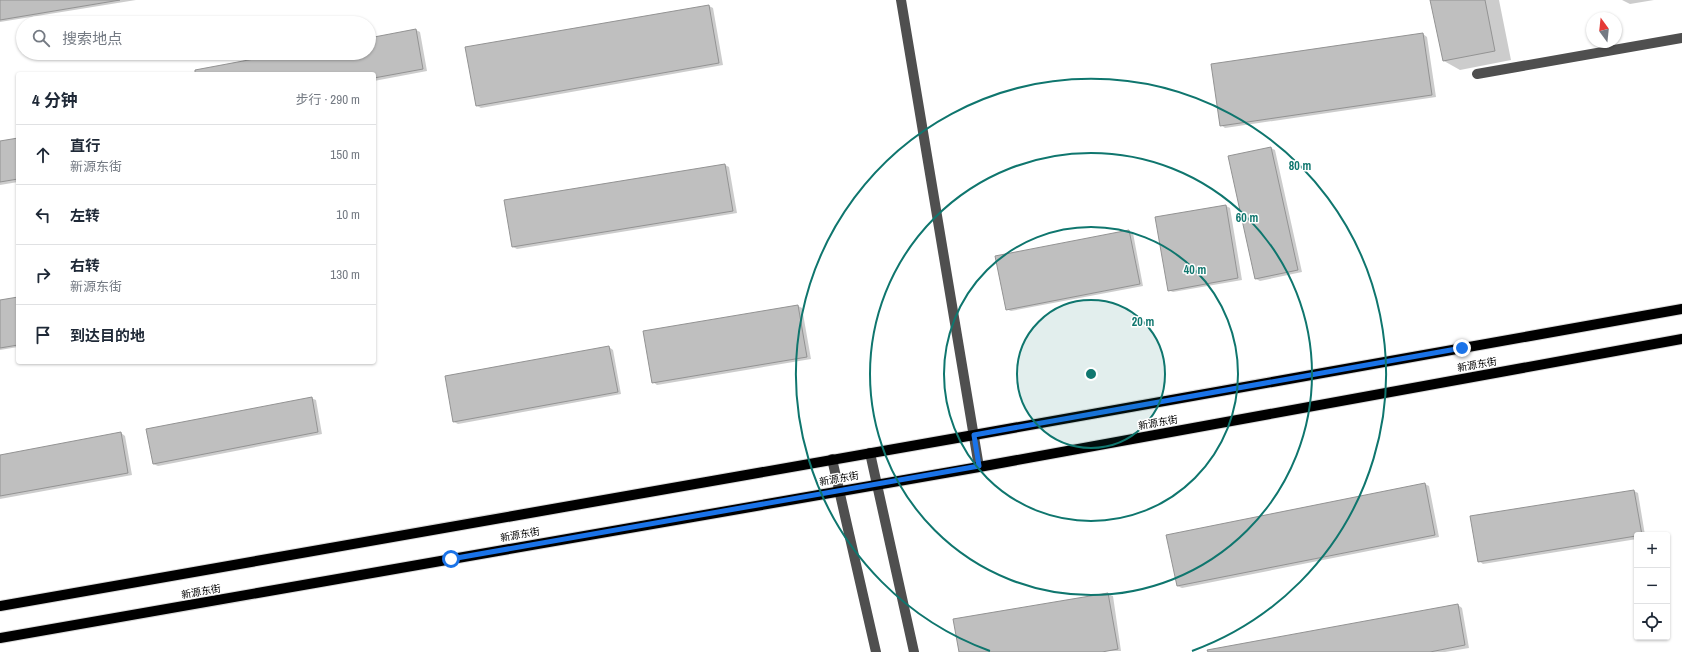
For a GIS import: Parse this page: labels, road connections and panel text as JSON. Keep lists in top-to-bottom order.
{
  "streets": {
    "main road": ["新源东街"]
  },
  "north": "top",
  "page": {
    "search": "搜索地点",
    "heading": ["4 分钟", "步行 · 290 m"],
    "list": [
      ["直行", "新源东街", "150 m"],
      ["左转", "10 m"],
      ["右转", "新源东街", "130 m"],
      "到达目的地"
    ],
    "map_buttons": ["+", "−"]
  },
  "rings": [
    "80 m",
    "60 m",
    "40 m",
    "20 m"
  ]
}
